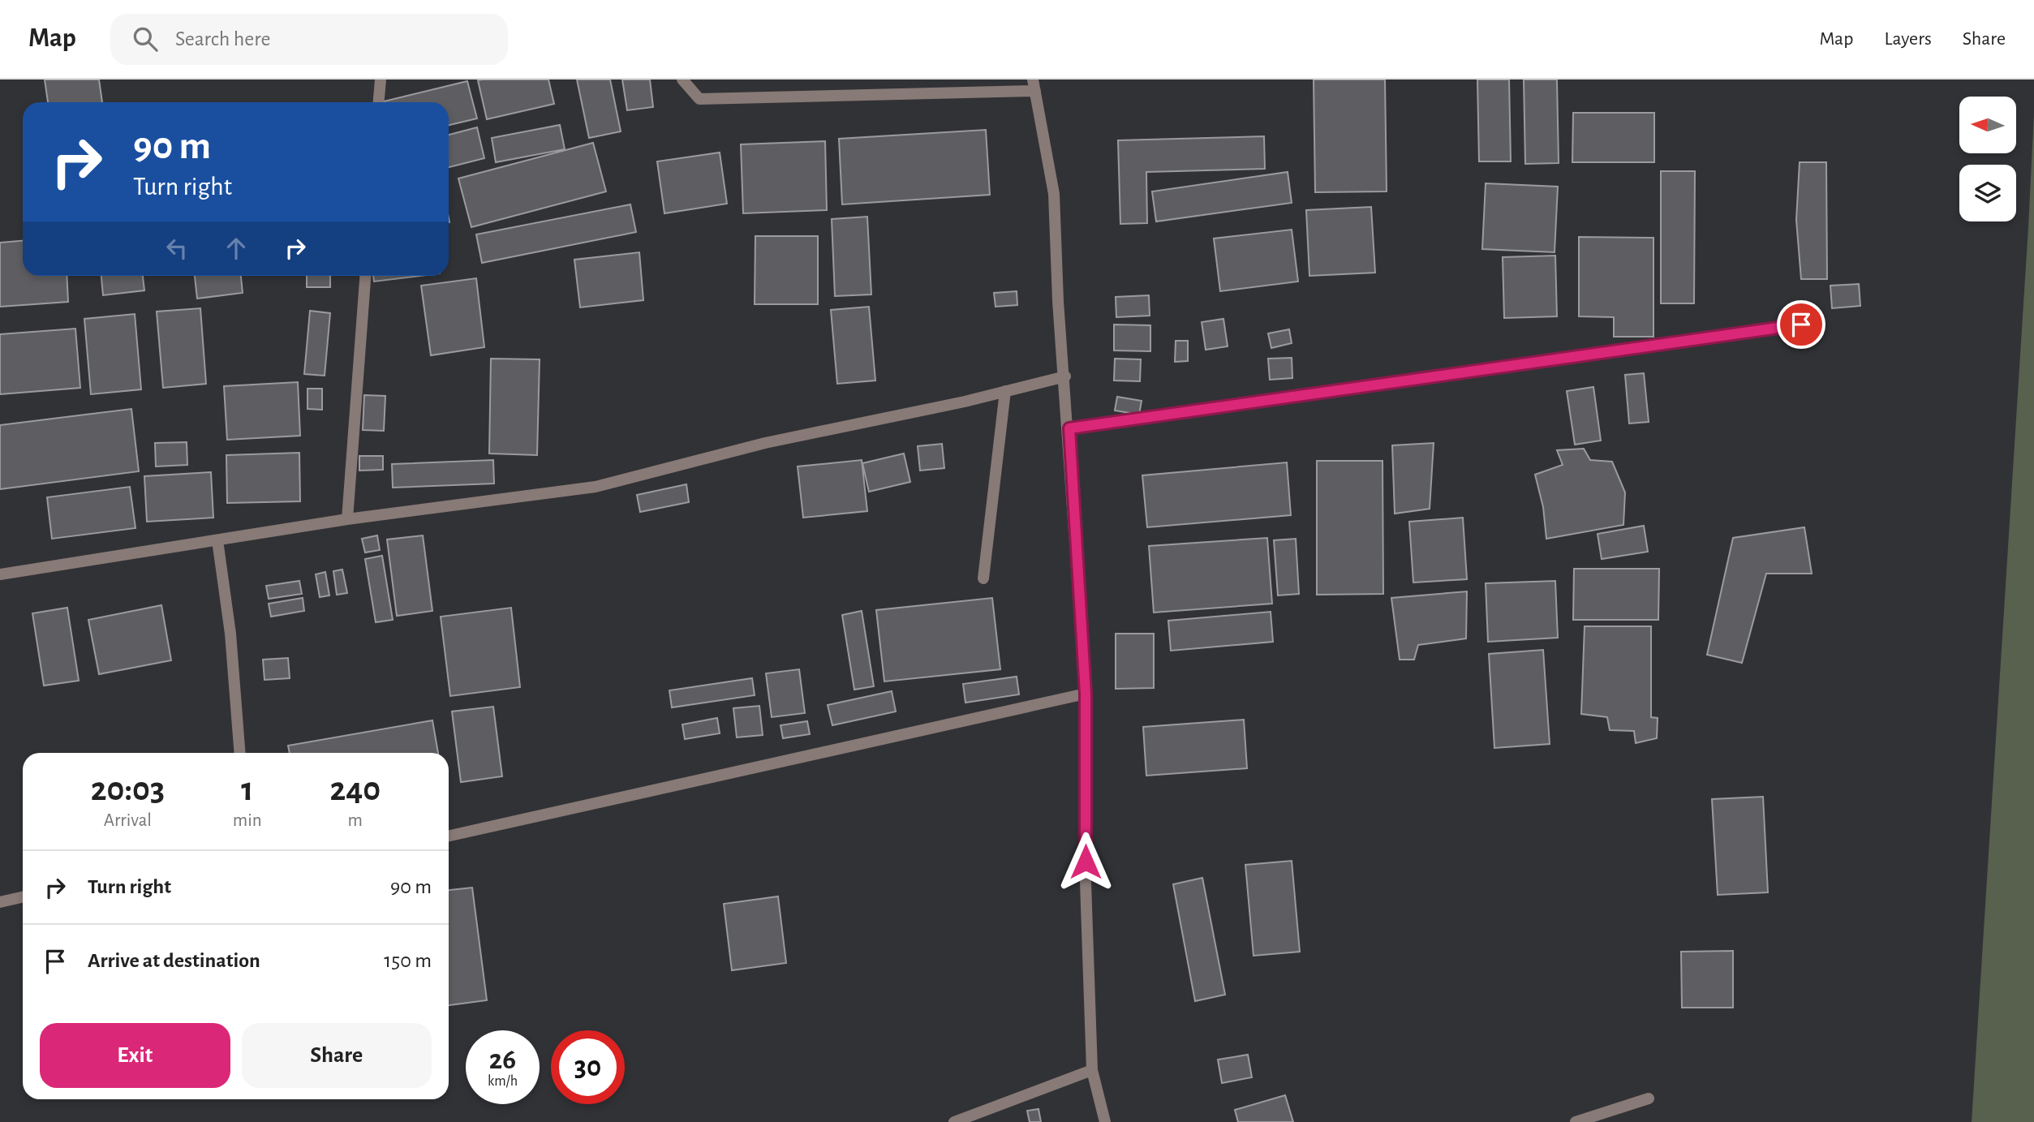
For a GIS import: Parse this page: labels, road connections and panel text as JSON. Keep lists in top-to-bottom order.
{
  "north": "left",
  "page": {
    "header": "Map",
    "search": "Search here",
    "nav": ["Map", "Layers", "Share"],
    "turn": ["90 m", "Turn right"],
    "eta": [
      "20:03",
      "Arrival",
      "1",
      "min",
      "240",
      "m"
    ],
    "list": [
      {
        "name": "Turn right",
        "value": "90 m"
      },
      {
        "name": "Arrive at destination",
        "value": "150 m"
      }
    ],
    "buttons": ["Exit", "Share"],
    "speed": "26 km/h",
    "limit": "30"
  }
}
